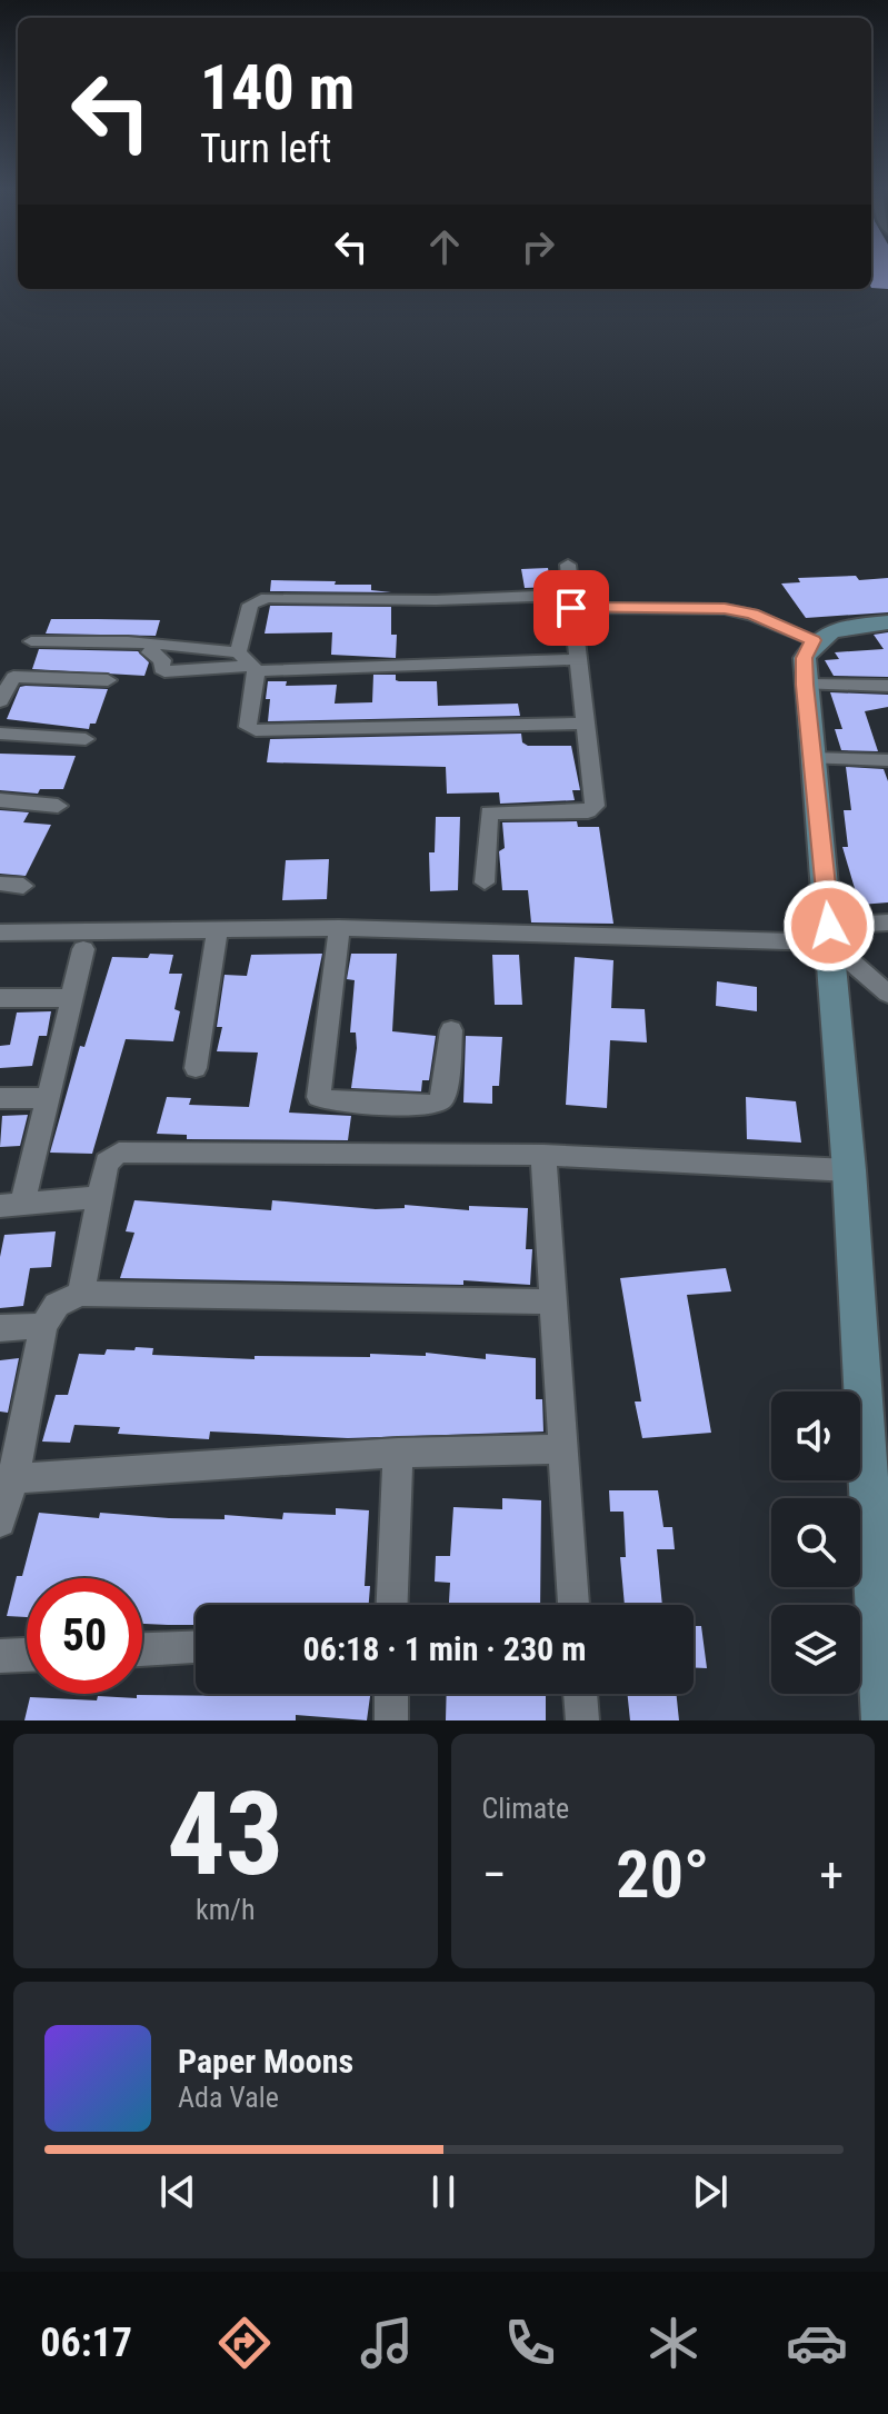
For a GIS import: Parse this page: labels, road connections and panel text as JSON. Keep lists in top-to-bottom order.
{
  "page": {
    "turn": ["140 m", "Turn left"],
    "limit": "50",
    "trip": "06:18 · 1 min · 230 m",
    "tile": [
      ["43", "km/h"],
      "Climate"
    ],
    "heat": ["−", "20°", "+"],
    "song": ["Paper Moons", "Ada Vale"],
    "tabs": "06:17"
  }
}
